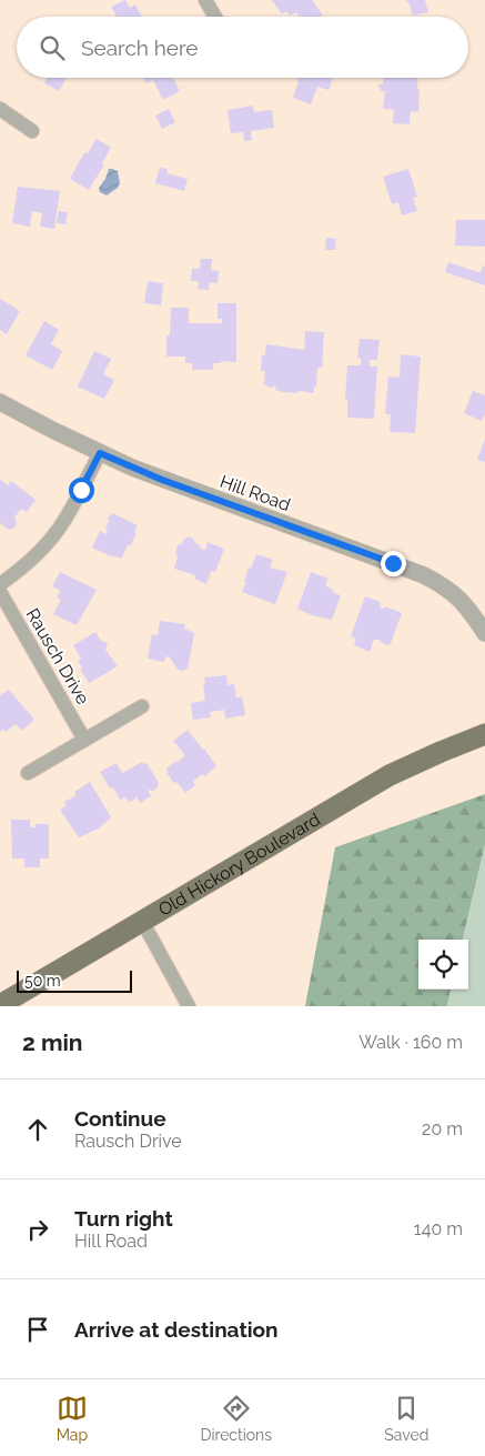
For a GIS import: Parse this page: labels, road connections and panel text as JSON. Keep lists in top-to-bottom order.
{
  "streets": {
    "main road": ["Old Hickory Boulevard"],
    "street": ["Hill Road", "Rausch Drive"]
  },
  "scale_bar": "50 m",
  "page": {
    "search": "Search here",
    "scale": "50 m",
    "heading": ["2 min", "Walk · 160 m"],
    "list": [
      ["Continue", "Rausch Drive", "20 m"],
      ["Turn right", "Hill Road", "140 m"],
      "Arrive at destination"
    ],
    "nav": ["Map", "Directions", "Saved"]
  }
}
